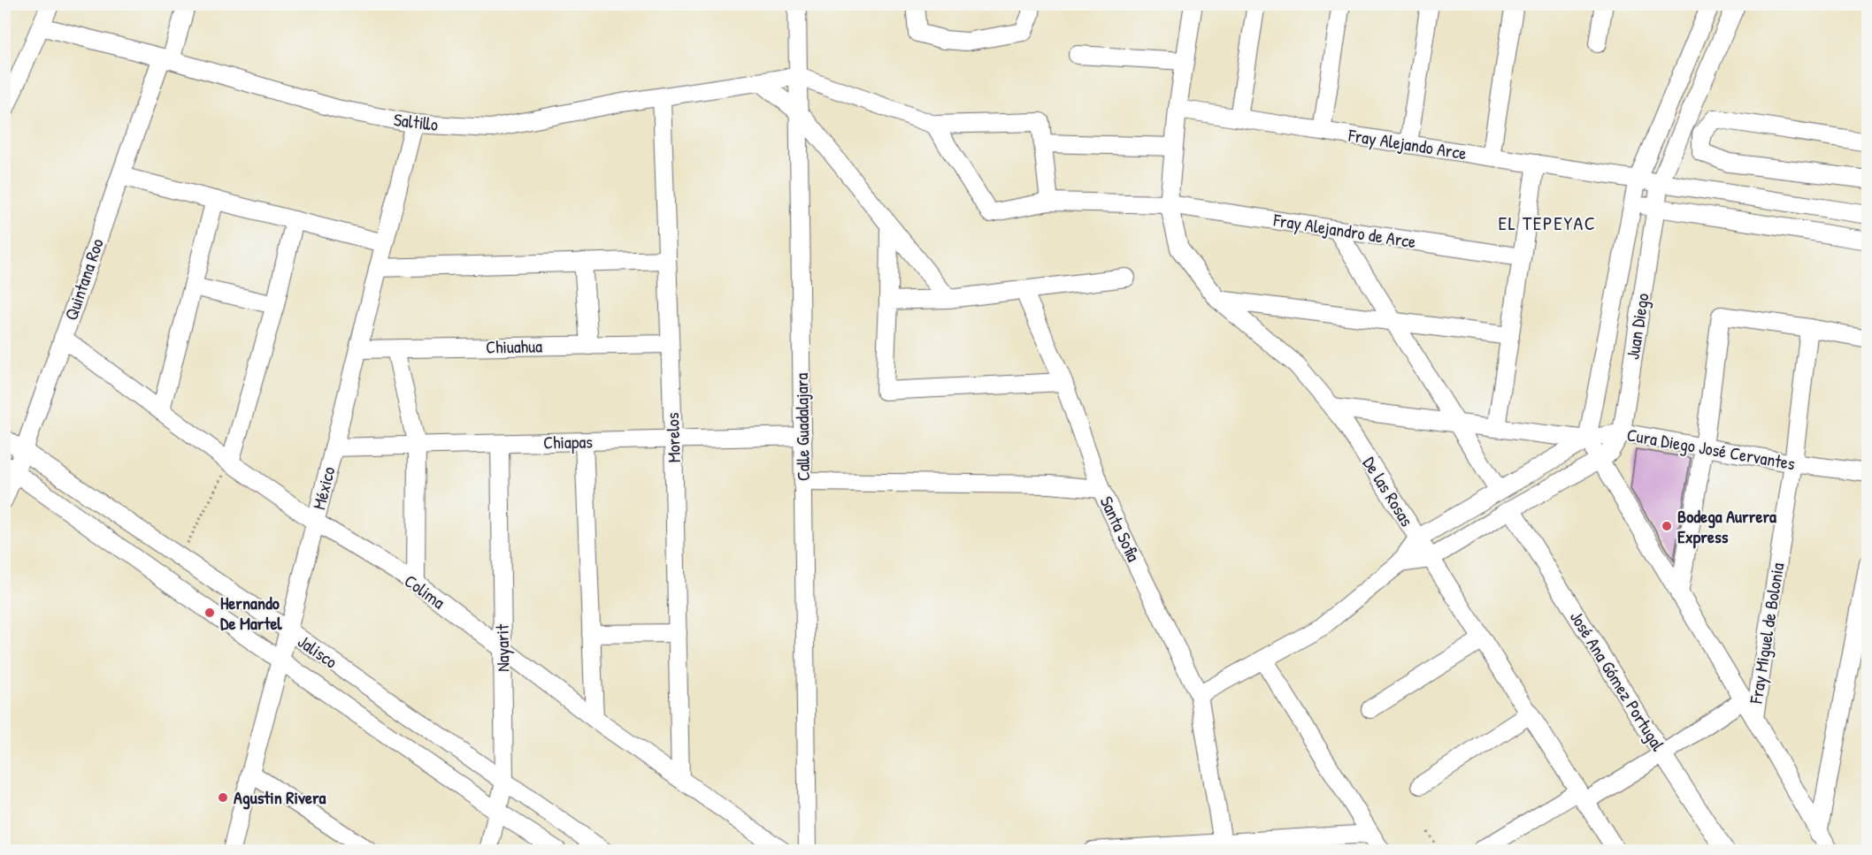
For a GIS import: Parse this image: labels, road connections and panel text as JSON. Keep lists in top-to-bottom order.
{
  "streets": {
    "street": [
      "Saltillo",
      "Fray Alejando Arce",
      "Fray Alejandro de Arce",
      "Quintana Roo",
      "Juan Diego",
      "Chiuahua",
      "Calle Guadalajara",
      "Morelos",
      "Chiapas",
      "Cura Diego José Cervantes",
      "México",
      "De las Rosas",
      "Santa Sofia",
      "Colima",
      "Fray Miguel de Bolonia",
      "Nayarit",
      "Jalisco",
      "José Ana Gómez Portugal"
    ]
  },
  "crossings": [
    ["Saltillo", "Quintana Roo"],
    ["Saltillo", "Calle Guadalajara"],
    ["Saltillo", "Morelos"],
    ["Saltillo", "México"],
    ["Fray Alejando Arce", "Juan Diego"],
    ["Fray Alejando Arce", "De las Rosas"],
    ["Fray Alejandro de Arce", "De las Rosas"],
    ["Quintana Roo", "Colima"],
    ["Quintana Roo", "Jalisco"],
    ["Juan Diego", "Cura Diego José Cervantes"],
    ["Juan Diego", "De las Rosas"],
    ["Juan Diego", "Fray Miguel de Bolonia"],
    ["Juan Diego", "José Ana Gómez Portugal"],
    ["Chiuahua", "Morelos"],
    ["Chiuahua", "México"],
    ["Calle Guadalajara", "Chiapas"],
    ["Calle Guadalajara", "Santa Sofia"],
    ["Morelos", "Chiapas"],
    ["Morelos", "Colima"],
    ["Chiapas", "México"],
    ["Chiapas", "Nayarit"],
    ["Cura Diego José Cervantes", "De las Rosas"],
    ["Cura Diego José Cervantes", "Fray Miguel de Bolonia"],
    ["México", "Colima"],
    ["México", "Jalisco"],
    ["Colima", "Nayarit"],
    ["Nayarit", "Jalisco"]
  ],
  "districts": ["EL TEPEYAC"],
  "places": ["Bodega Aurrera Express", "Hernando De Martel", "Agustin Rivera"]
}
